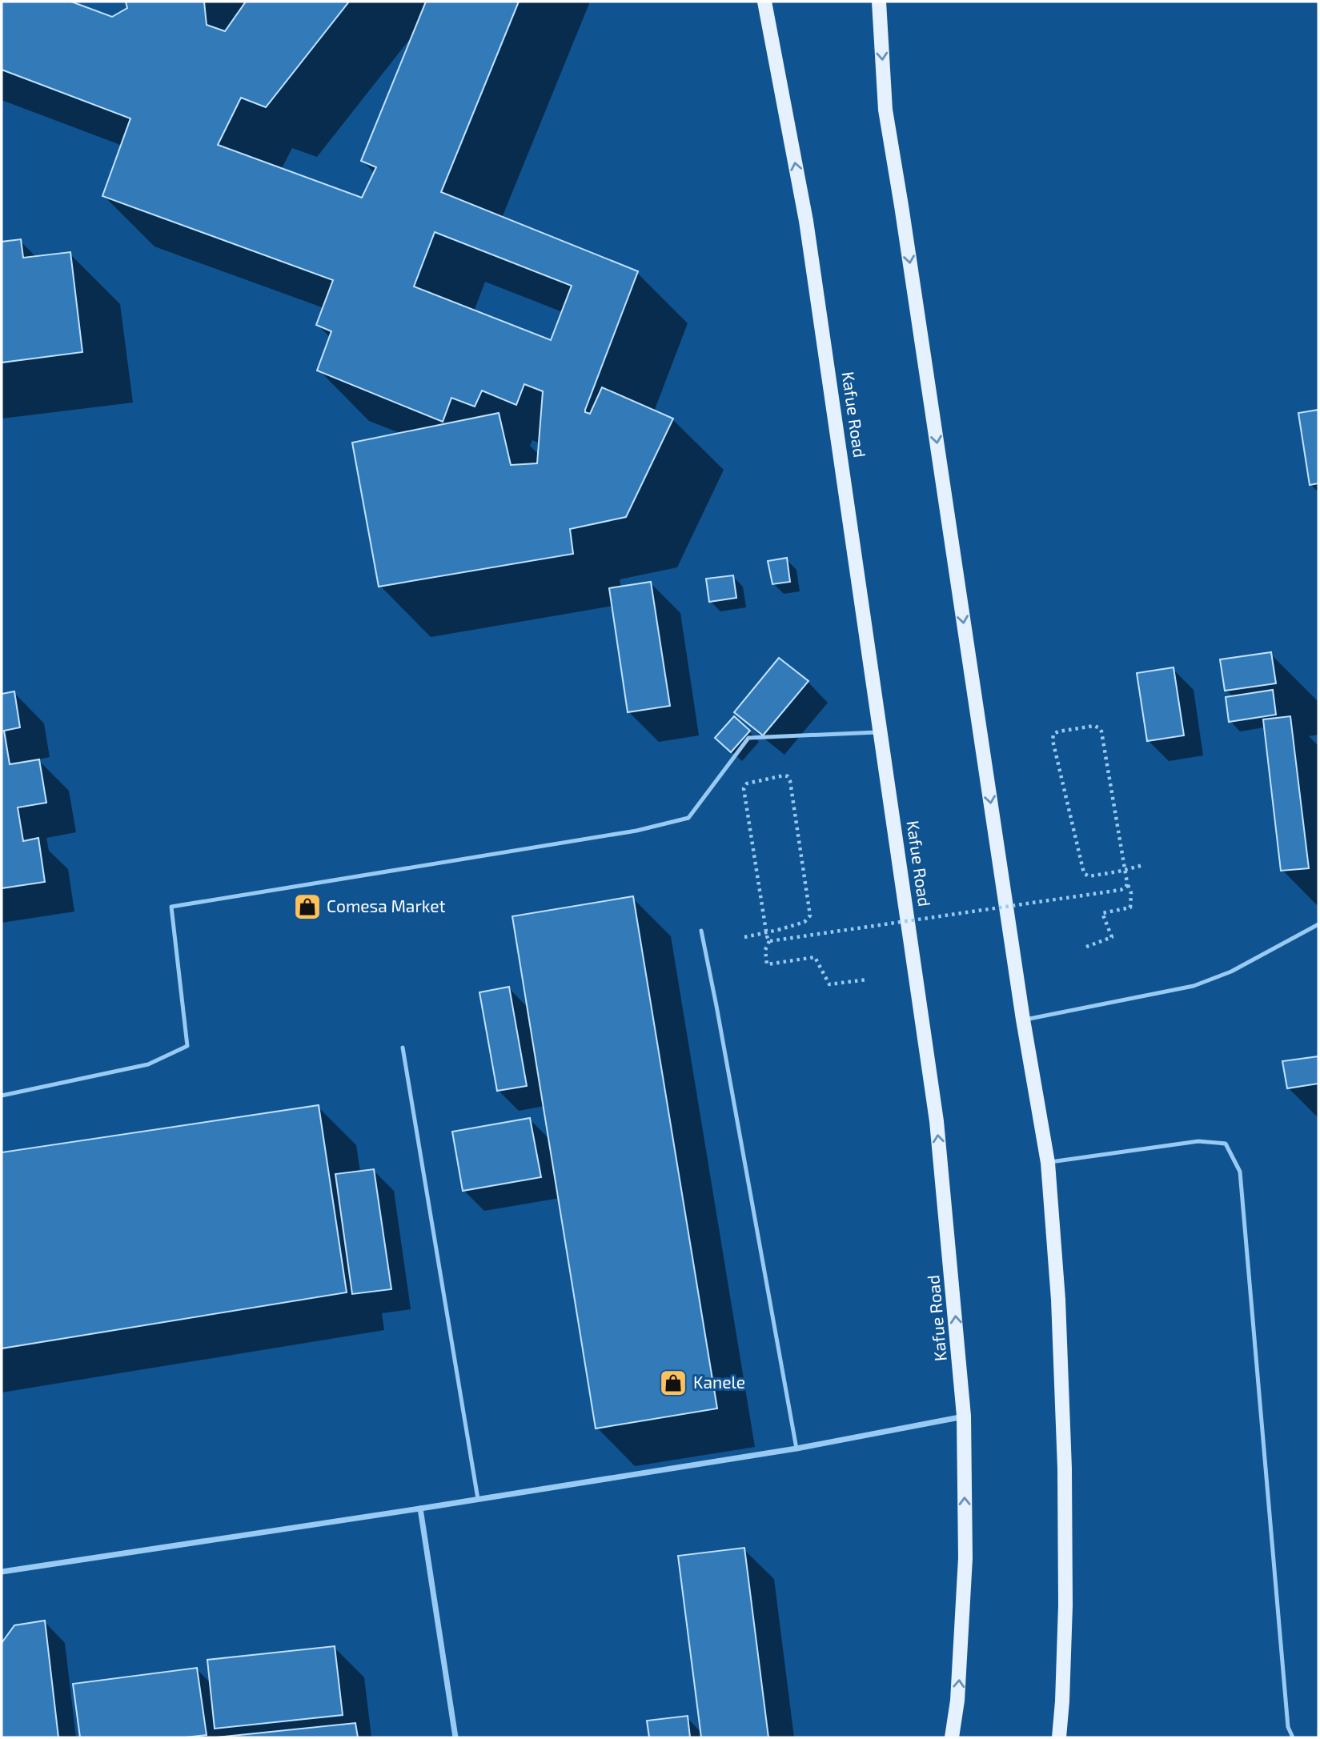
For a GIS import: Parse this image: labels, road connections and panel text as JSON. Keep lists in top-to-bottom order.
{
  "streets": {
    "main road": ["Kafue Road"]
  },
  "places": {
    "shop": ["Comesa Market", "Kanele"]
  }
}
